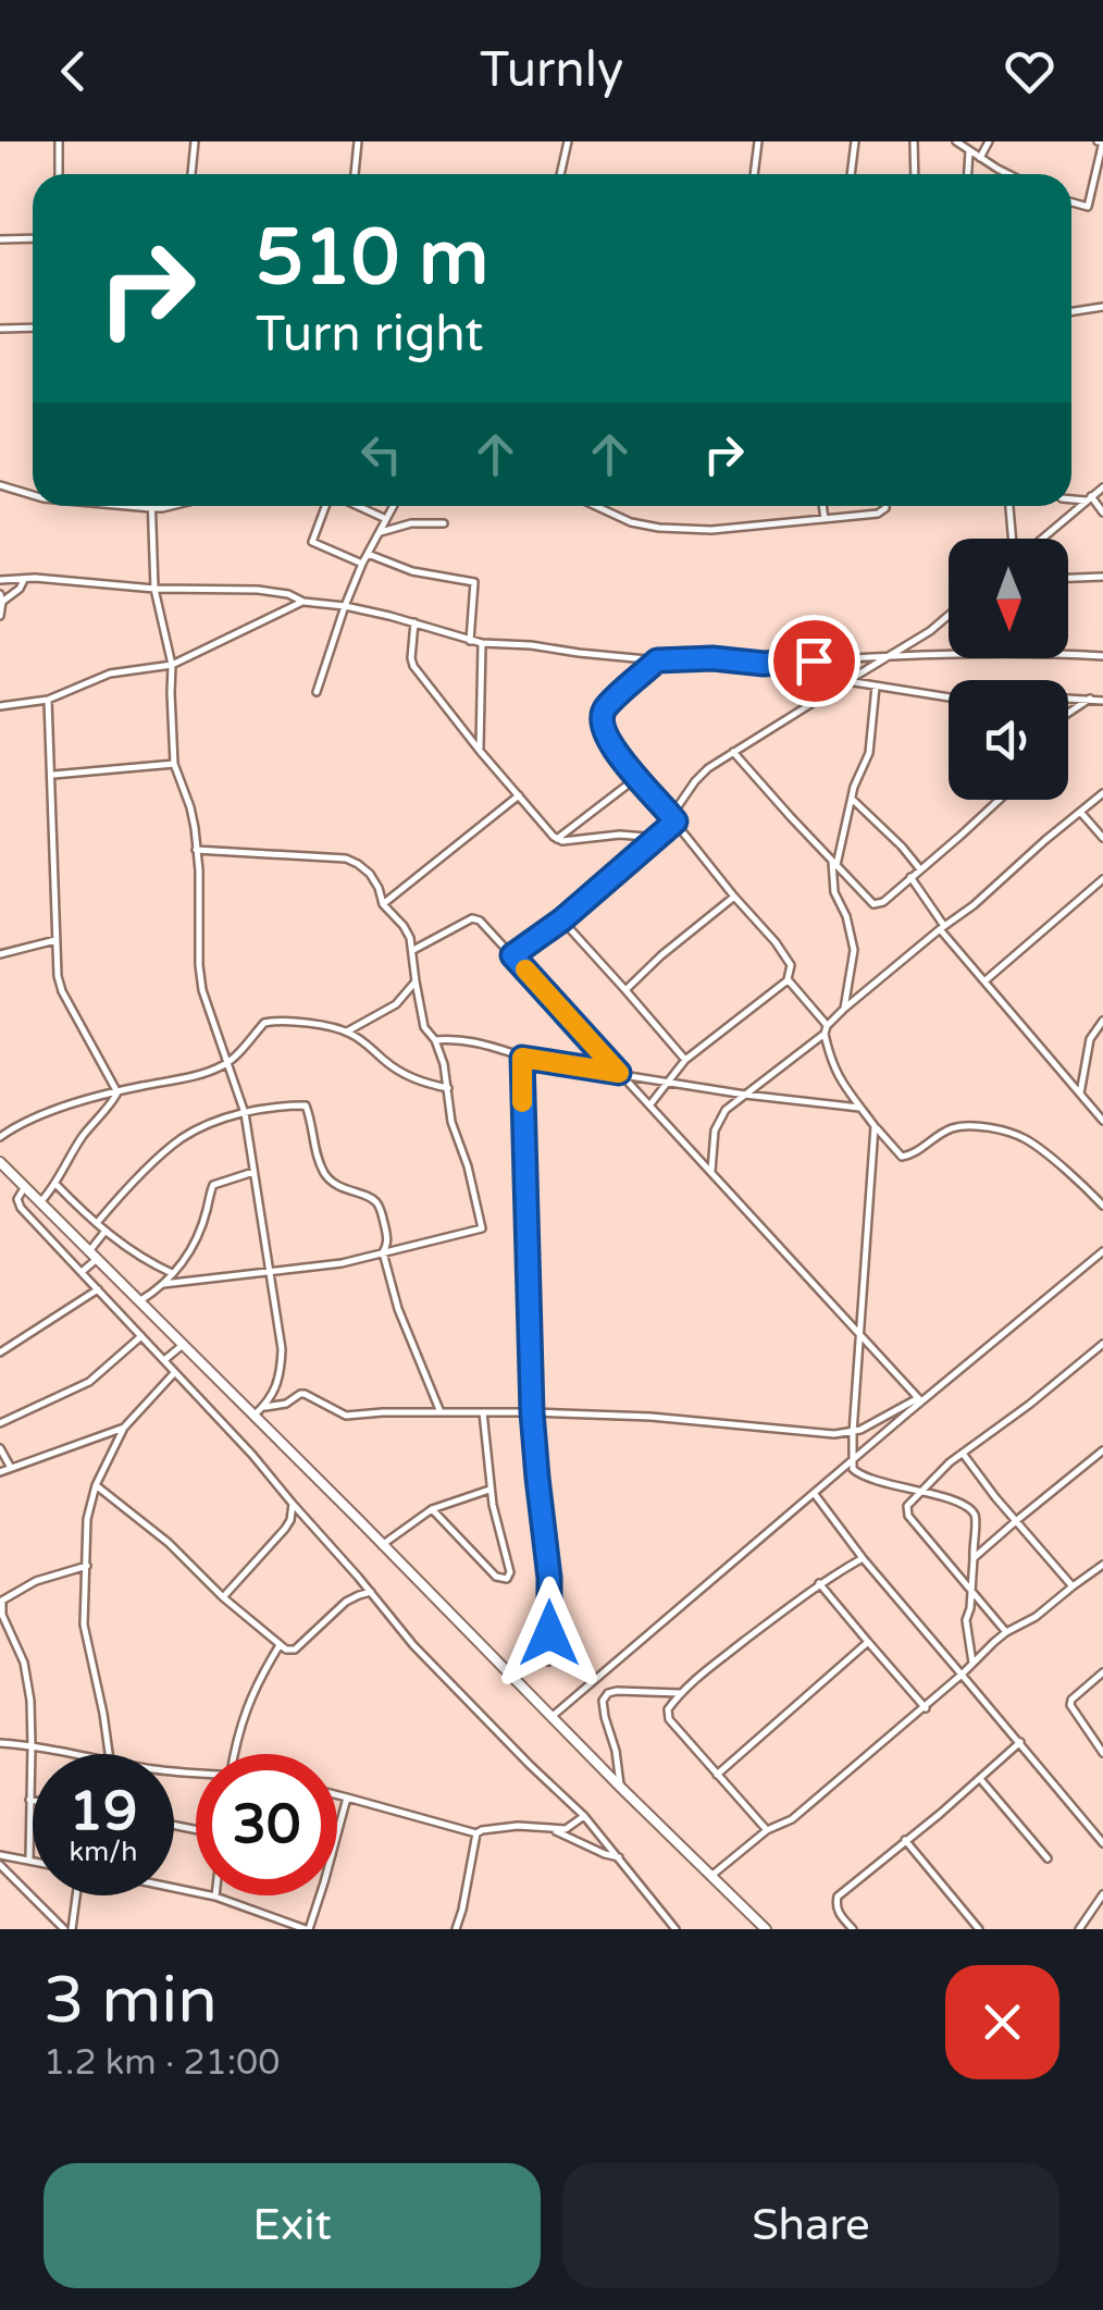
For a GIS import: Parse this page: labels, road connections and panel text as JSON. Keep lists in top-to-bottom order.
{
  "north": "bottom",
  "page": {
    "header": "Turnly",
    "turn": ["510 m", "Turn right"],
    "speed": "19 km/h",
    "limit": "30",
    "heading": ["3 min", "1.2 km · 21:00"],
    "buttons": ["Exit", "Share"]
  }
}
